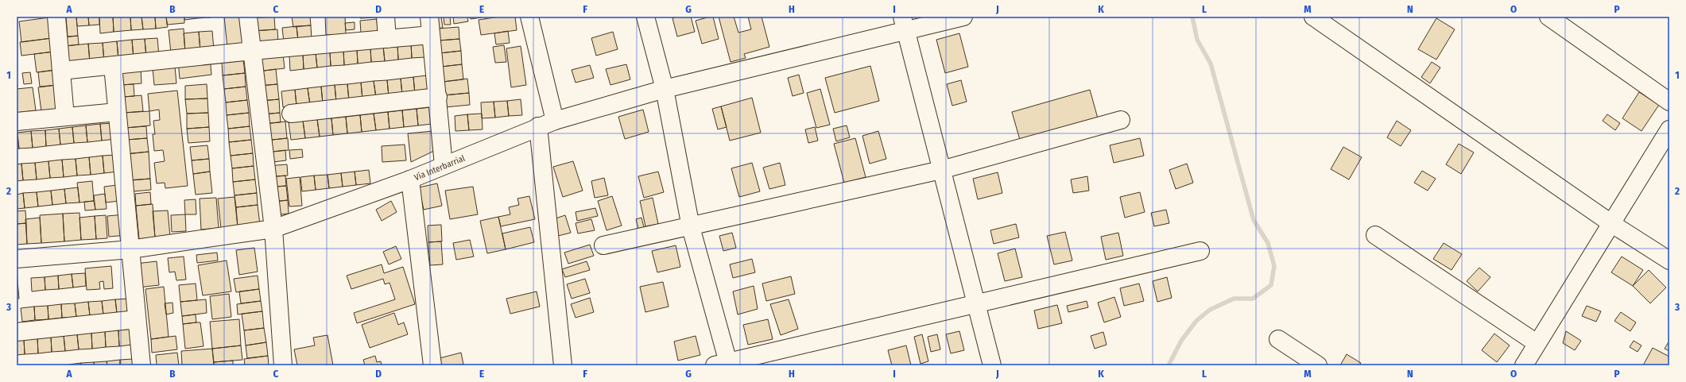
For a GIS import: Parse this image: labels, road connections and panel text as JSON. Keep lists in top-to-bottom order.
{
  "streets": {
    "street": ["Vía Interbarrial"]
  },
  "grid": {
    "columns": [
      "A",
      "B",
      "C",
      "D",
      "E",
      "F",
      "G",
      "H",
      "I",
      "J",
      "K",
      "L",
      "M",
      "N",
      "O",
      "P"
    ],
    "rows": ["1", "2", "3"]
  }
}
